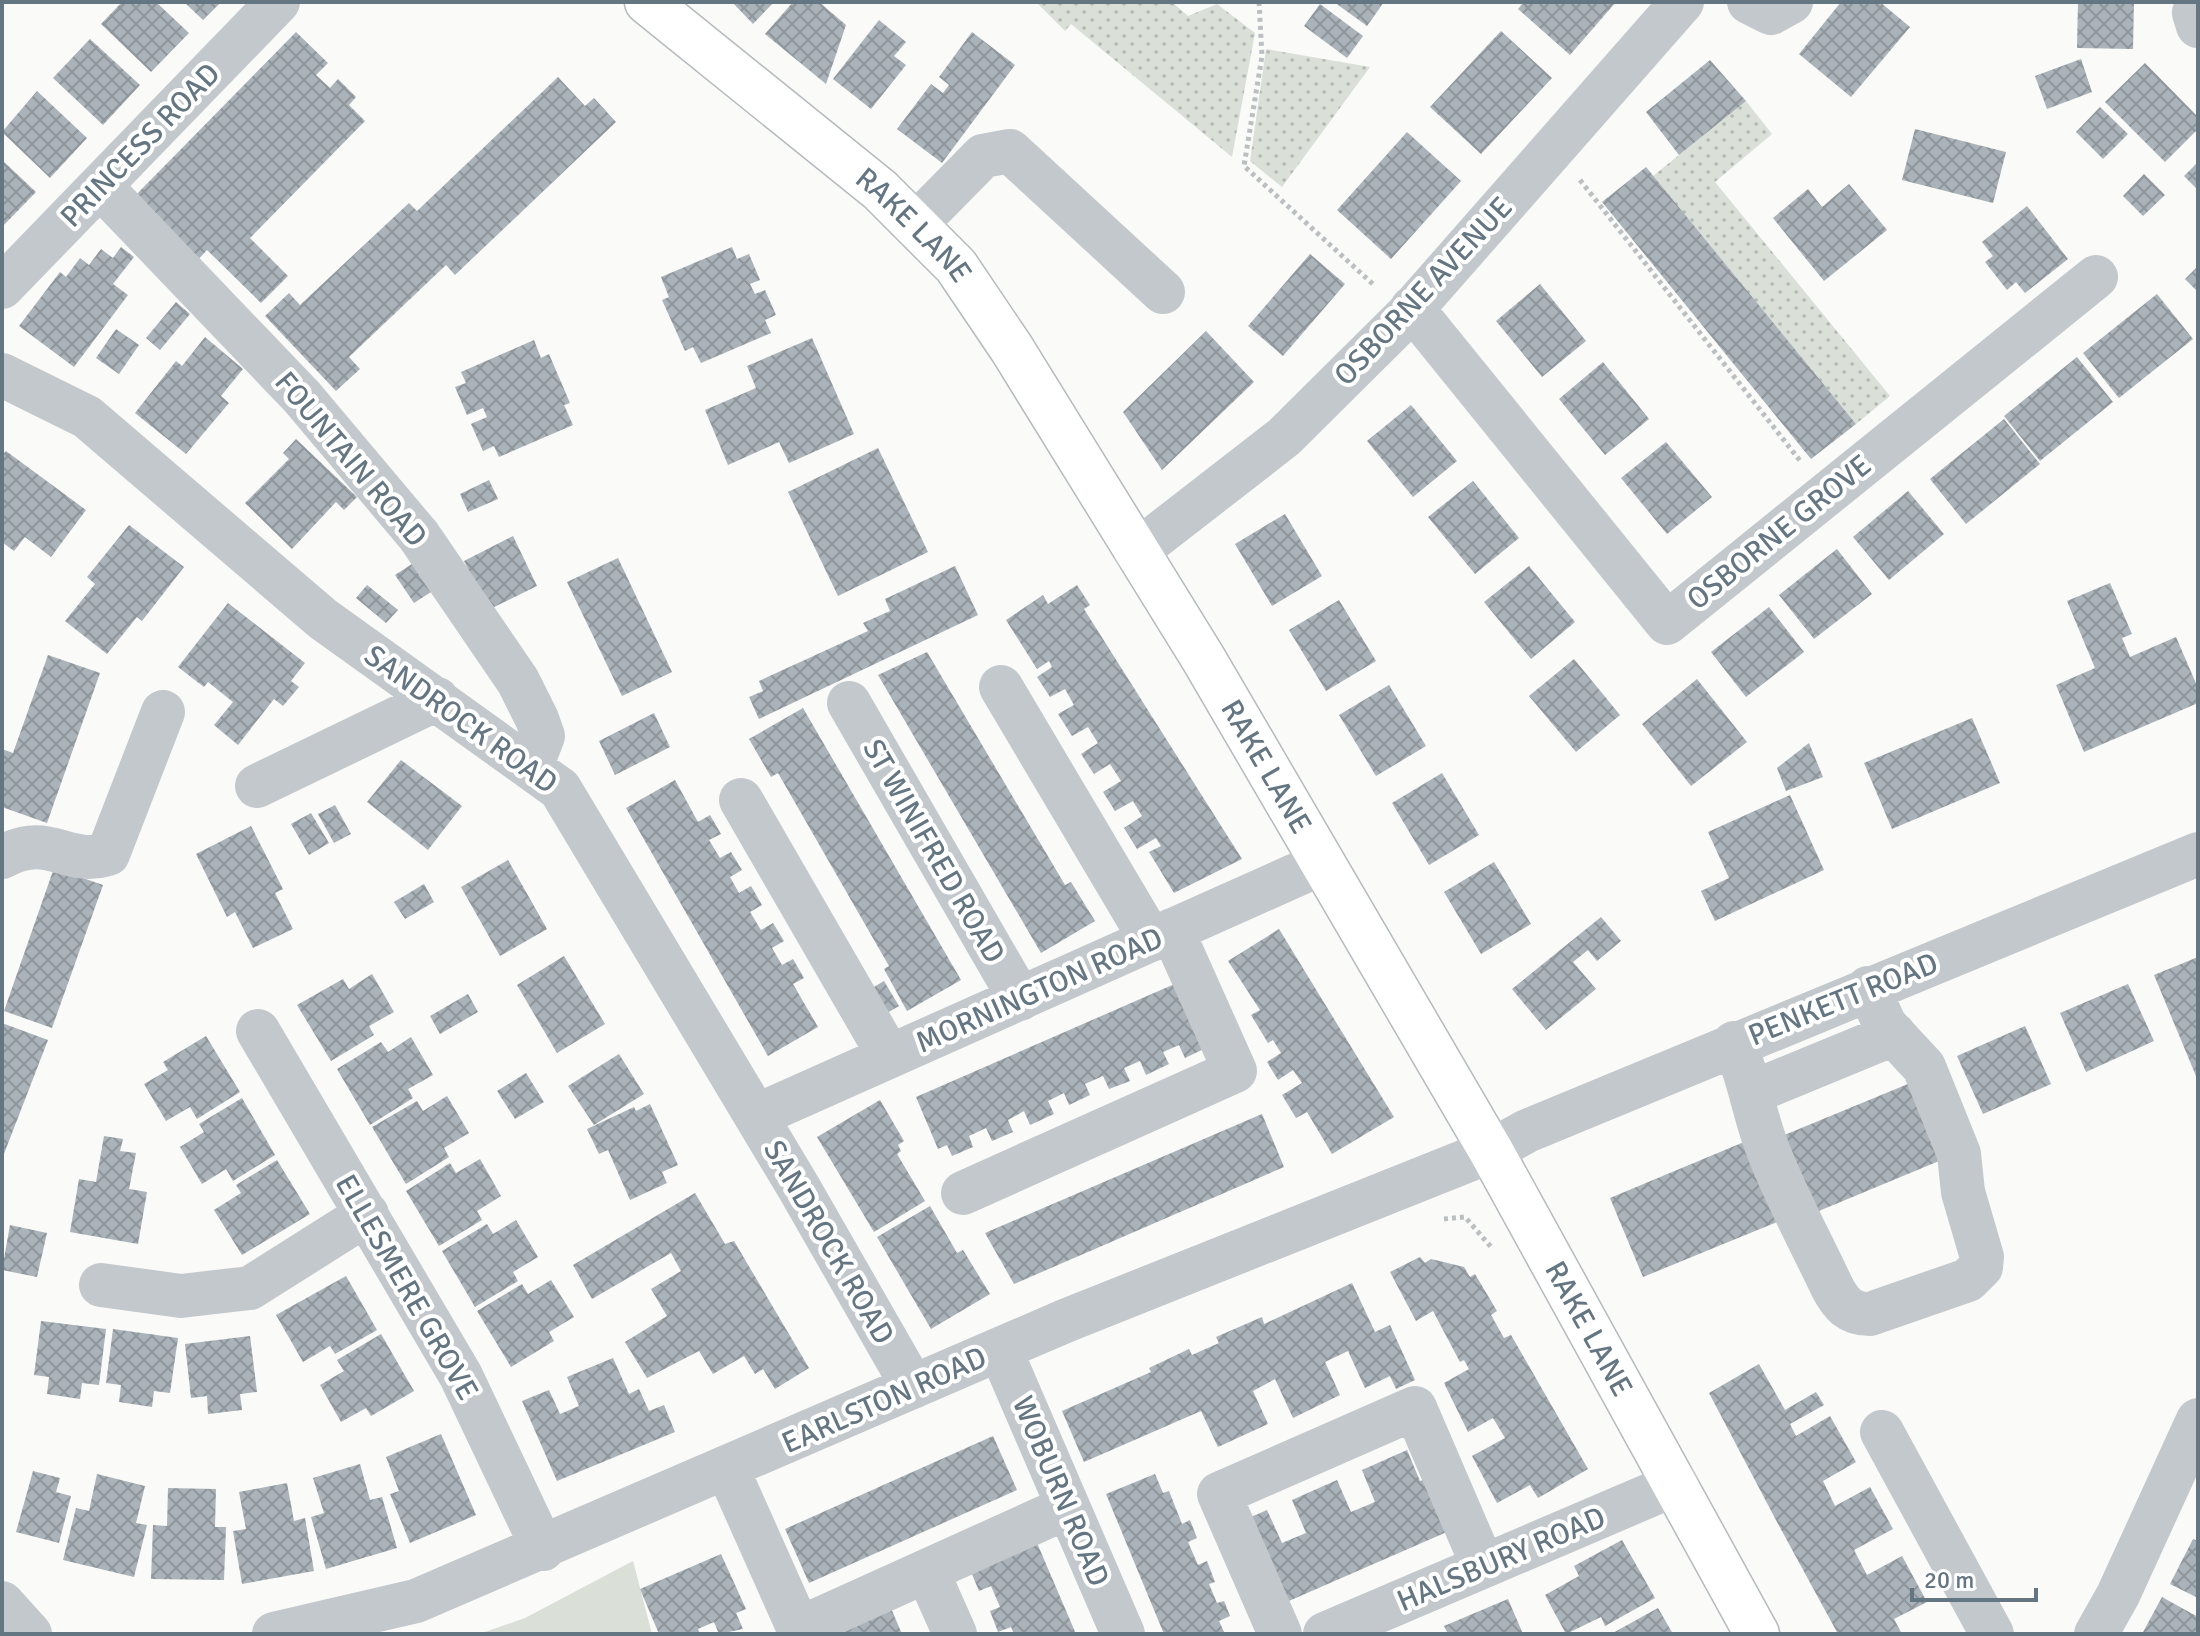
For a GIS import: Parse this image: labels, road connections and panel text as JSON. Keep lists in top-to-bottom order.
{
  "streets": {
    "main road": ["RAKE LANE"],
    "street": [
      "PRINCESS ROAD",
      "OSBORNE AVENUE",
      "FOUNTAIN ROAD",
      "OSBORNE GROVE",
      "SANDROCK ROAD",
      "ST WINIFRED ROAD",
      "MORNINGTON ROAD",
      "PENKETT ROAD",
      "ELLESMERE GROVE",
      "EARLSTON ROAD",
      "WOBURN ROAD",
      "HALSBURY ROAD"
    ]
  },
  "crossings": [
    ["PRINCESS ROAD", "FOUNTAIN ROAD"],
    ["RAKE LANE", "OSBORNE AVENUE"],
    ["RAKE LANE", "MORNINGTON ROAD"],
    ["RAKE LANE", "PENKETT ROAD"],
    ["RAKE LANE", "EARLSTON ROAD"],
    ["RAKE LANE", "HALSBURY ROAD"],
    ["OSBORNE AVENUE", "OSBORNE GROVE"],
    ["FOUNTAIN ROAD", "SANDROCK ROAD"],
    ["SANDROCK ROAD", "MORNINGTON ROAD"],
    ["SANDROCK ROAD", "EARLSTON ROAD"],
    ["ST WINIFRED ROAD", "MORNINGTON ROAD"],
    ["PENKETT ROAD", "EARLSTON ROAD"],
    ["ELLESMERE GROVE", "EARLSTON ROAD"],
    ["EARLSTON ROAD", "WOBURN ROAD"]
  ],
  "scale_bar": "20 m"
}
